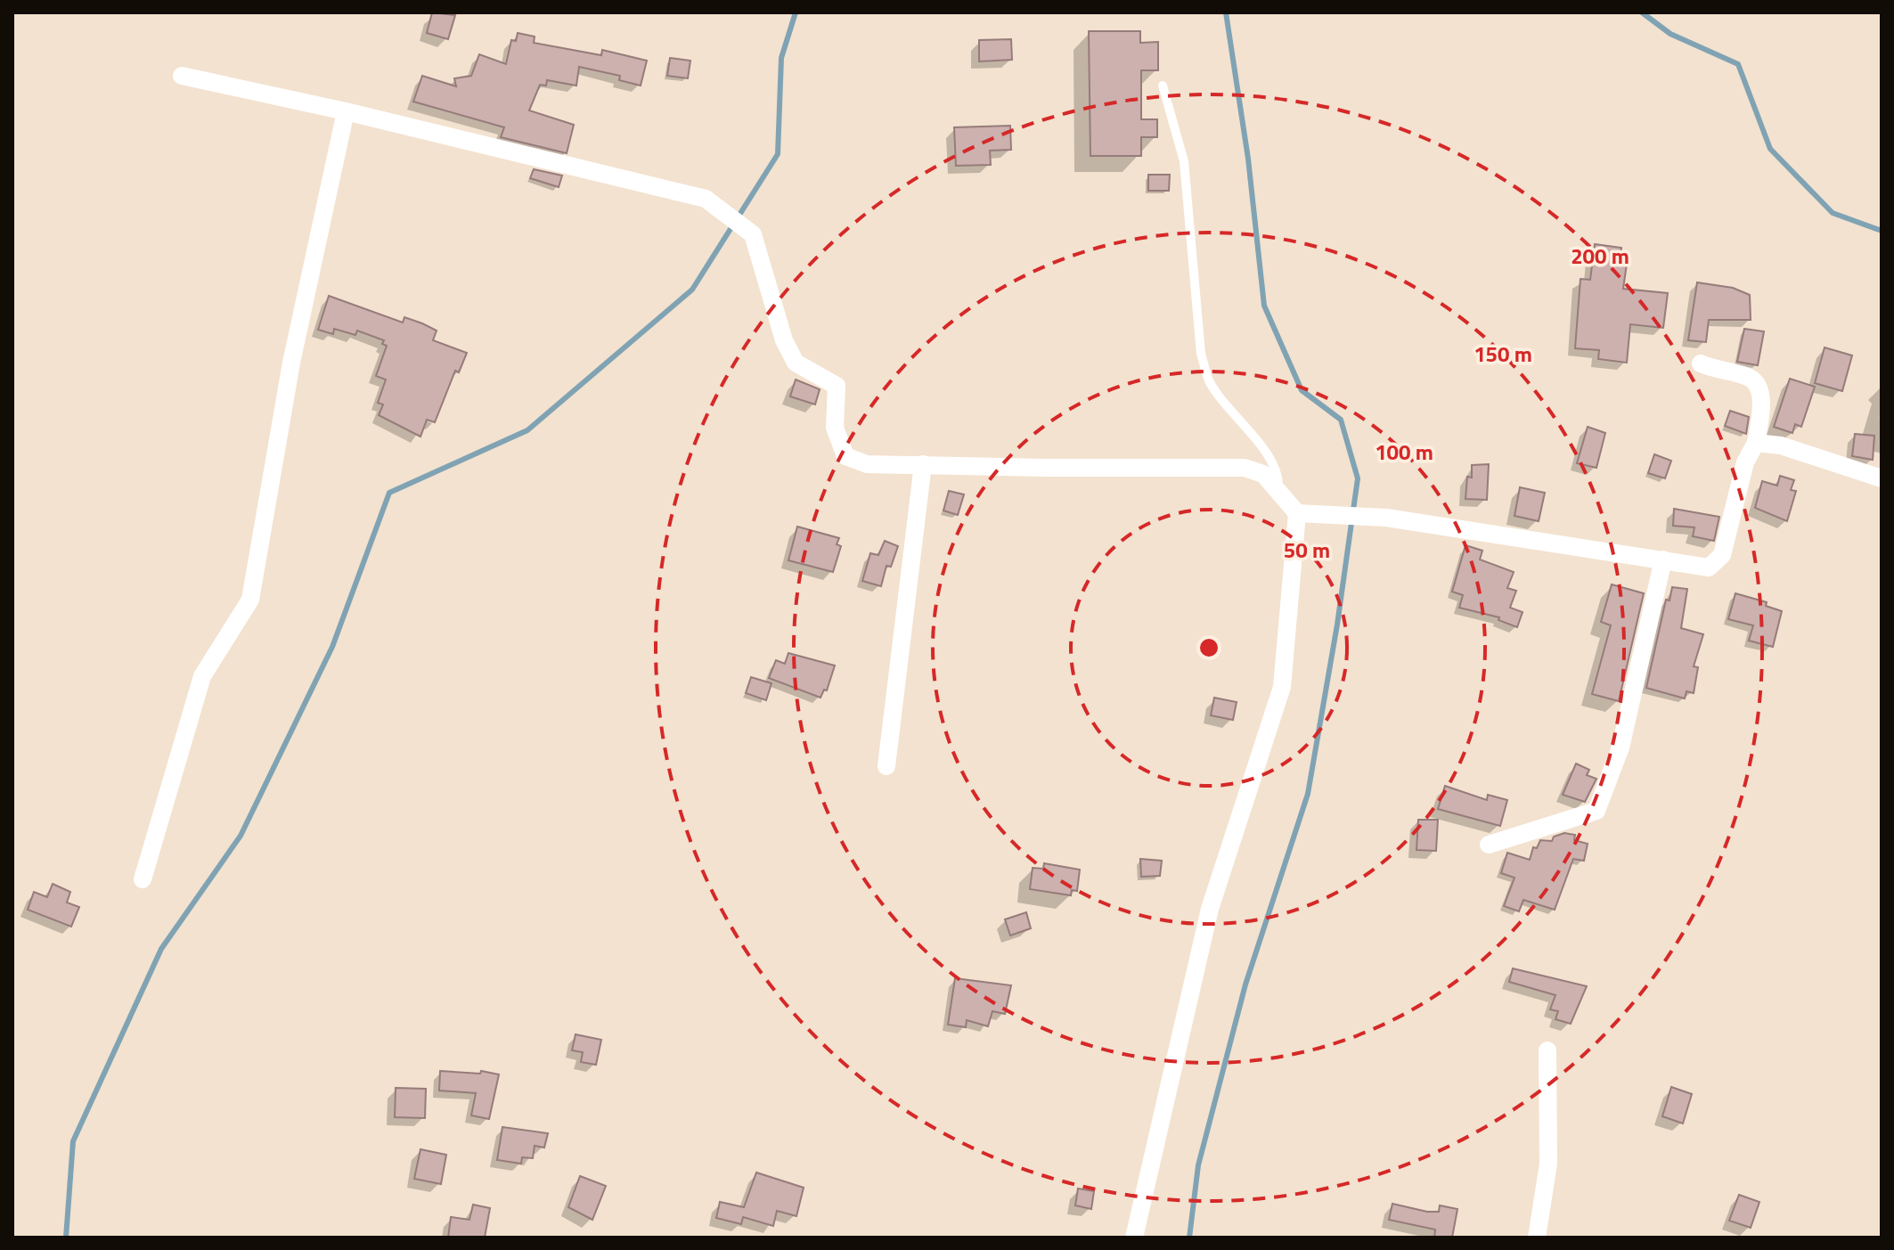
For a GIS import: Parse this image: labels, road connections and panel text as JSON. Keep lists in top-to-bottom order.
{
  "rings": [
    "200 m",
    "150 m",
    "100 m",
    "50 m"
  ]
}
